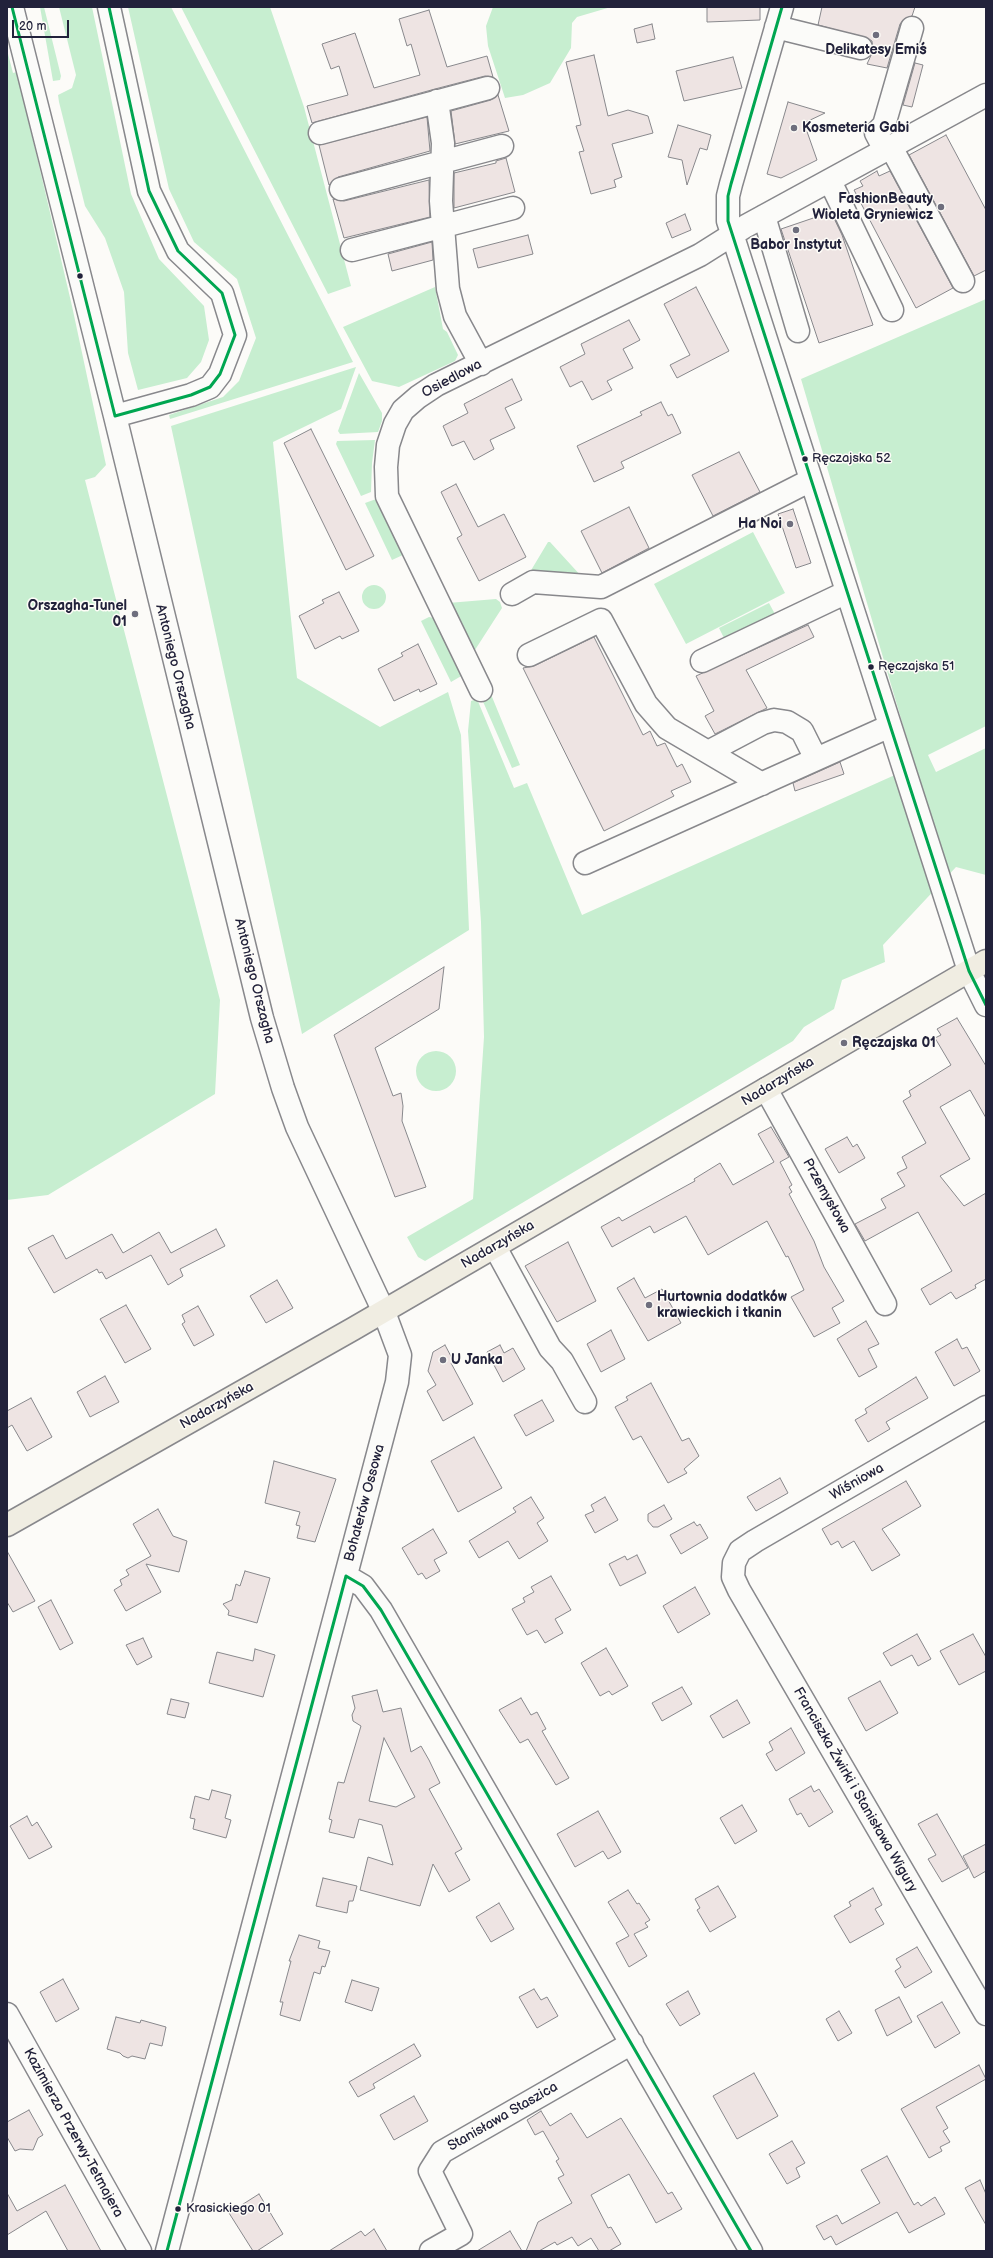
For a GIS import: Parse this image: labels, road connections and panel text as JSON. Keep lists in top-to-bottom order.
{
  "streets": {
    "main road": ["Nadarzyńska"],
    "street": [
      "Osiedlowa",
      "Antoniego Orszagha",
      "Przemysłowa",
      "Wiśniowa",
      "Bohaterów Ossowa",
      "Franciszka Żwirki i Stanisława Wigury",
      "Stanisława Staszica",
      "Kazimierza Przerwy-Tetmajera"
    ]
  },
  "crossings": [
    ["Antoniego Orszagha", "Nadarzyńska"],
    ["Antoniego Orszagha", "Bohaterów Ossowa"],
    ["Nadarzyńska", "Przemysłowa"],
    ["Nadarzyńska", "Bohaterów Ossowa"],
    ["Wiśniowa", "Franciszka Żwirki i Stanisława Wigury"]
  ],
  "places": [
    "Delikatesy Emiś",
    "Kosmeteria Gabi",
    "FashionBeauty Wioleta Gryniewicz",
    "Babor Instytut",
    "Ręczajska 52",
    "Ha Noi",
    "Orszagha-Tunel 01",
    "Ręczajska 51",
    "Ręczajska 01",
    "Hurtownia dodatków krawieckich i tkanin",
    "U Janka",
    "Krasickiego 01"
  ],
  "scale_bar": "20 m"
}
